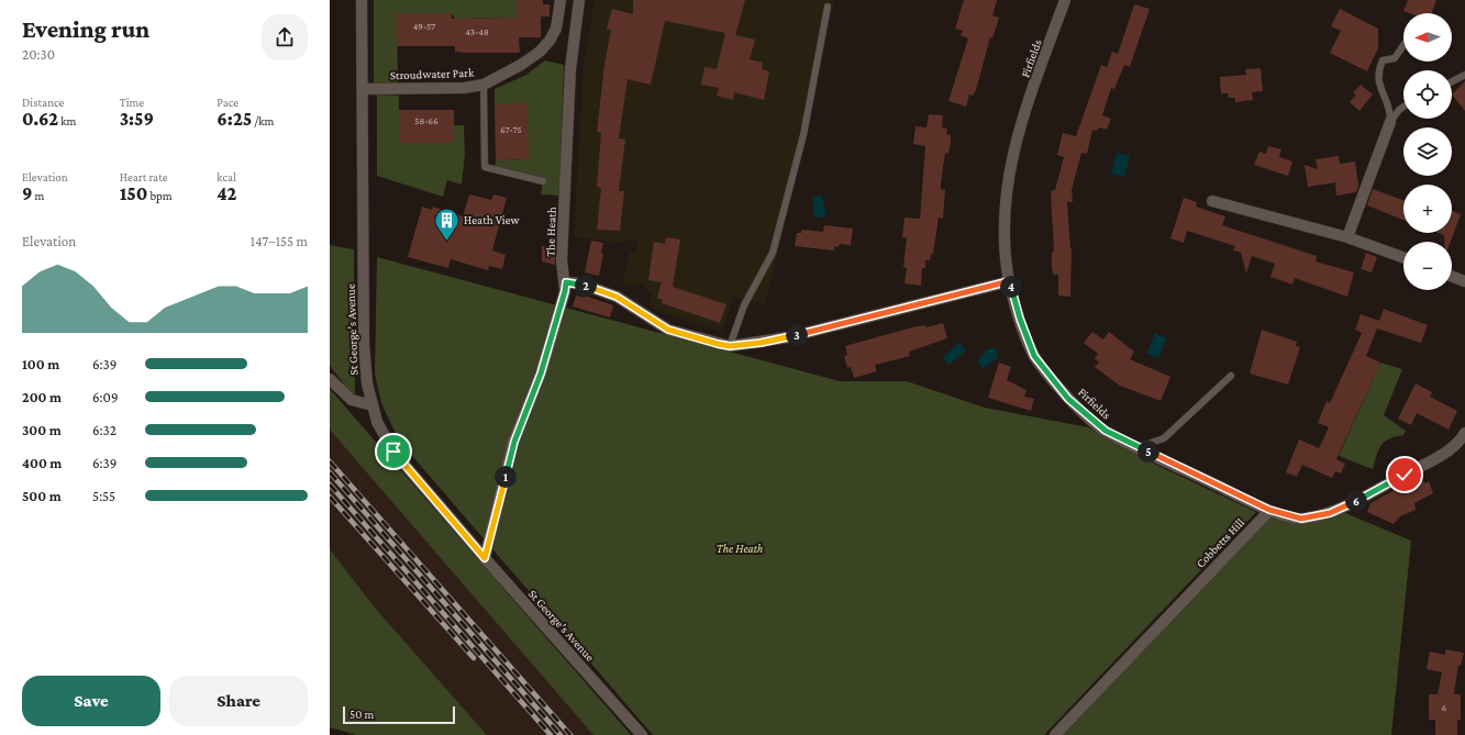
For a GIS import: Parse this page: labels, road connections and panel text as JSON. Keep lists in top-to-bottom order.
{
  "streets": {
    "street": [
      "Firfields",
      "Stroudwater Park",
      "The Heath",
      "St George’s Avenue",
      "Cobbetts Hill"
    ]
  },
  "crossings": [
    ["Firfields", "Cobbetts Hill"],
    ["Stroudwater Park", "St George’s Avenue"],
    ["The Heath", "St George’s Avenue"]
  ],
  "parks": ["The Heath"],
  "places": {
    "building": ["Heath View"]
  },
  "house_numbers": [
    "49-57",
    "43-48",
    "58-66",
    "67-75",
    "6"
  ],
  "scale_bar": "50 m",
  "north": "left",
  "page": {
    "heading": ["Evening run", "20:30"],
    "map_buttons": ["+", "−"],
    "stats": [
      ["Distance", "0.62 km"],
      ["Time", "3:59"],
      ["Pace", "6:25 /km"],
      ["Elevation", "9 m"],
      ["Heart rate", "150 bpm"],
      ["kcal", "42"]
    ],
    "chart": ["Elevation", "147–155 m"],
    "pins": [
      "2",
      "4",
      "3",
      "5",
      "1",
      "6"
    ],
    "list": [
      {
        "name": "100 m",
        "note": "6:39"
      },
      {
        "name": "200 m",
        "note": "6:09"
      },
      {
        "name": "300 m",
        "note": "6:32"
      },
      {
        "name": "400 m",
        "note": "6:39"
      },
      {
        "name": "500 m",
        "note": "5:55"
      }
    ],
    "buttons": ["Save", "Share"],
    "scale": "50 m"
  }
}
